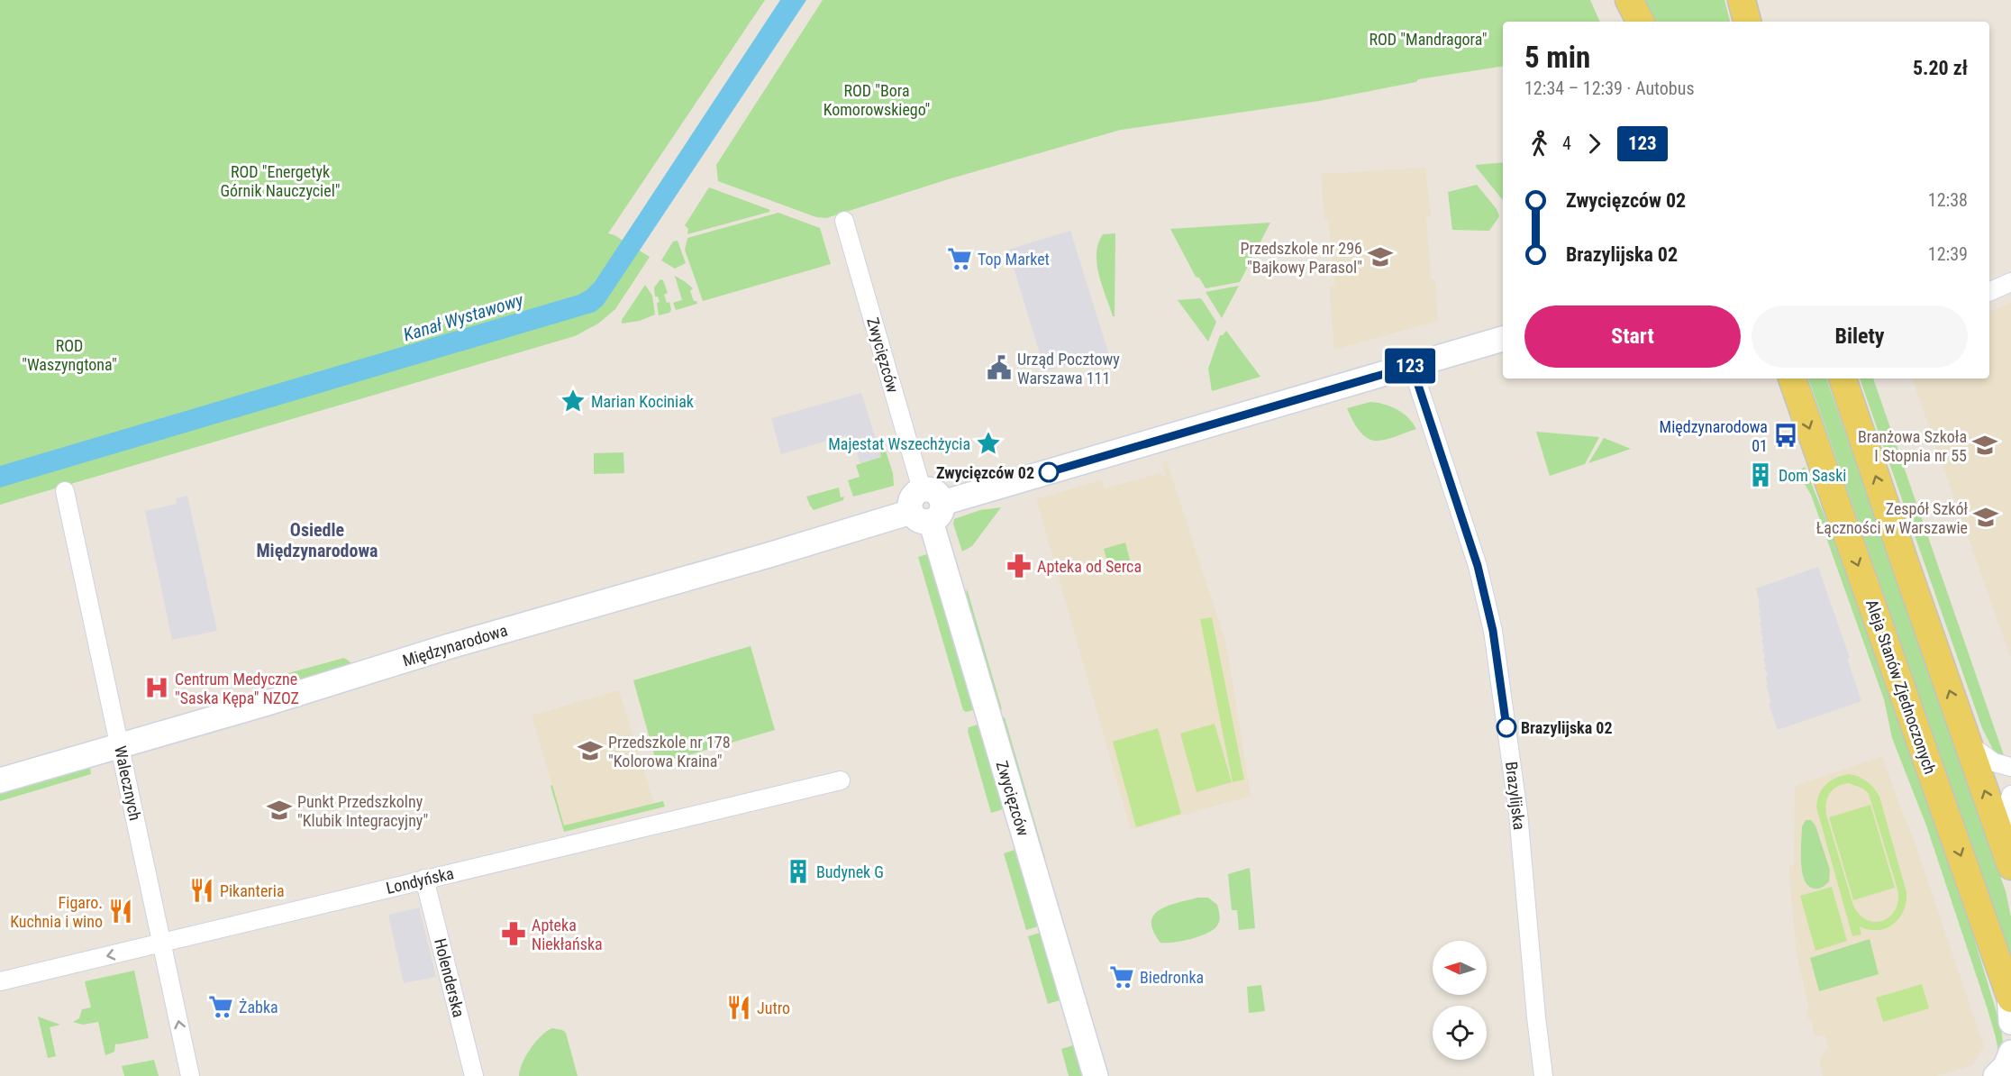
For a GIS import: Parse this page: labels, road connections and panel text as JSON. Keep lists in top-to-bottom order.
{
  "streets": {
    "main road": ["Aleja Stanów Zjednoczonych"],
    "street": [
      "Zwycięzców",
      "Międzynarodowa",
      "Walecznych",
      "Brazylijska",
      "Londyńska",
      "Holenderska"
    ]
  },
  "crossings": [
    ["Zwycięzców", "Międzynarodowa"],
    ["Międzynarodowa", "Walecznych"],
    ["Międzynarodowa", "Brazylijska"],
    ["Walecznych", "Londyńska"],
    ["Londyńska", "Holenderska"]
  ],
  "districts": ["Osiedle Międzynarodowa"],
  "water": ["Kanał Wystawowy"],
  "parks": [
    "ROD \"Mandragora\"",
    "ROD \"Bora Komorowskiego\"",
    "ROD \"Energetyk Górnik Nauczyciel\"",
    "ROD \"Waszyngtona\""
  ],
  "places": {
    "school or university": [
      "Przedszkole nr 296 \"Bajkowy Parasol\"",
      "Branżowa Szkoła I Stopnia nr 55",
      "Zespół Szkół Łączności w Warszawie",
      "Przedszkole nr 178 \"Kolorowa Kraina\"",
      "Punkt Przedszkolny \"Klubik Integracyjny\""
    ],
    "supermarket": ["Top Market", "Biedronka", "Żabka"],
    "public building": ["Urząd Pocztowy Warszawa 111"],
    "place": ["Marian Kociniak", "Majestat Wszechżycia"],
    "bus stop": ["Międzynarodowa 01"],
    "other": ["Zwycięzców 02", "Brazylijska 02"],
    "building": ["Dom Saski", "Budynek G"],
    "pharmacy": ["Apteka od Serca", "Apteka Niekłańska"],
    "hospital": ["Centrum Medyczne \"Saska Kępa\" NZOZ"],
    "restaurant": ["Pikanteria", "Figaro. Kuchnia i wino", "Jutro"]
  },
  "lines": ["bus line 123"],
  "north": "left",
  "page": {
    "on_map": "123",
    "heading": ["5 min", "12:34 – 12:39 · Autobus", "5.20 zł"],
    "legs": ["4", "123"],
    "list": [
      {
        "name": "Zwycięzców 02",
        "value": "12:38"
      },
      {
        "name": "Brazylijska 02",
        "value": "12:39"
      }
    ],
    "buttons": ["Start", "Bilety"]
  }
}
